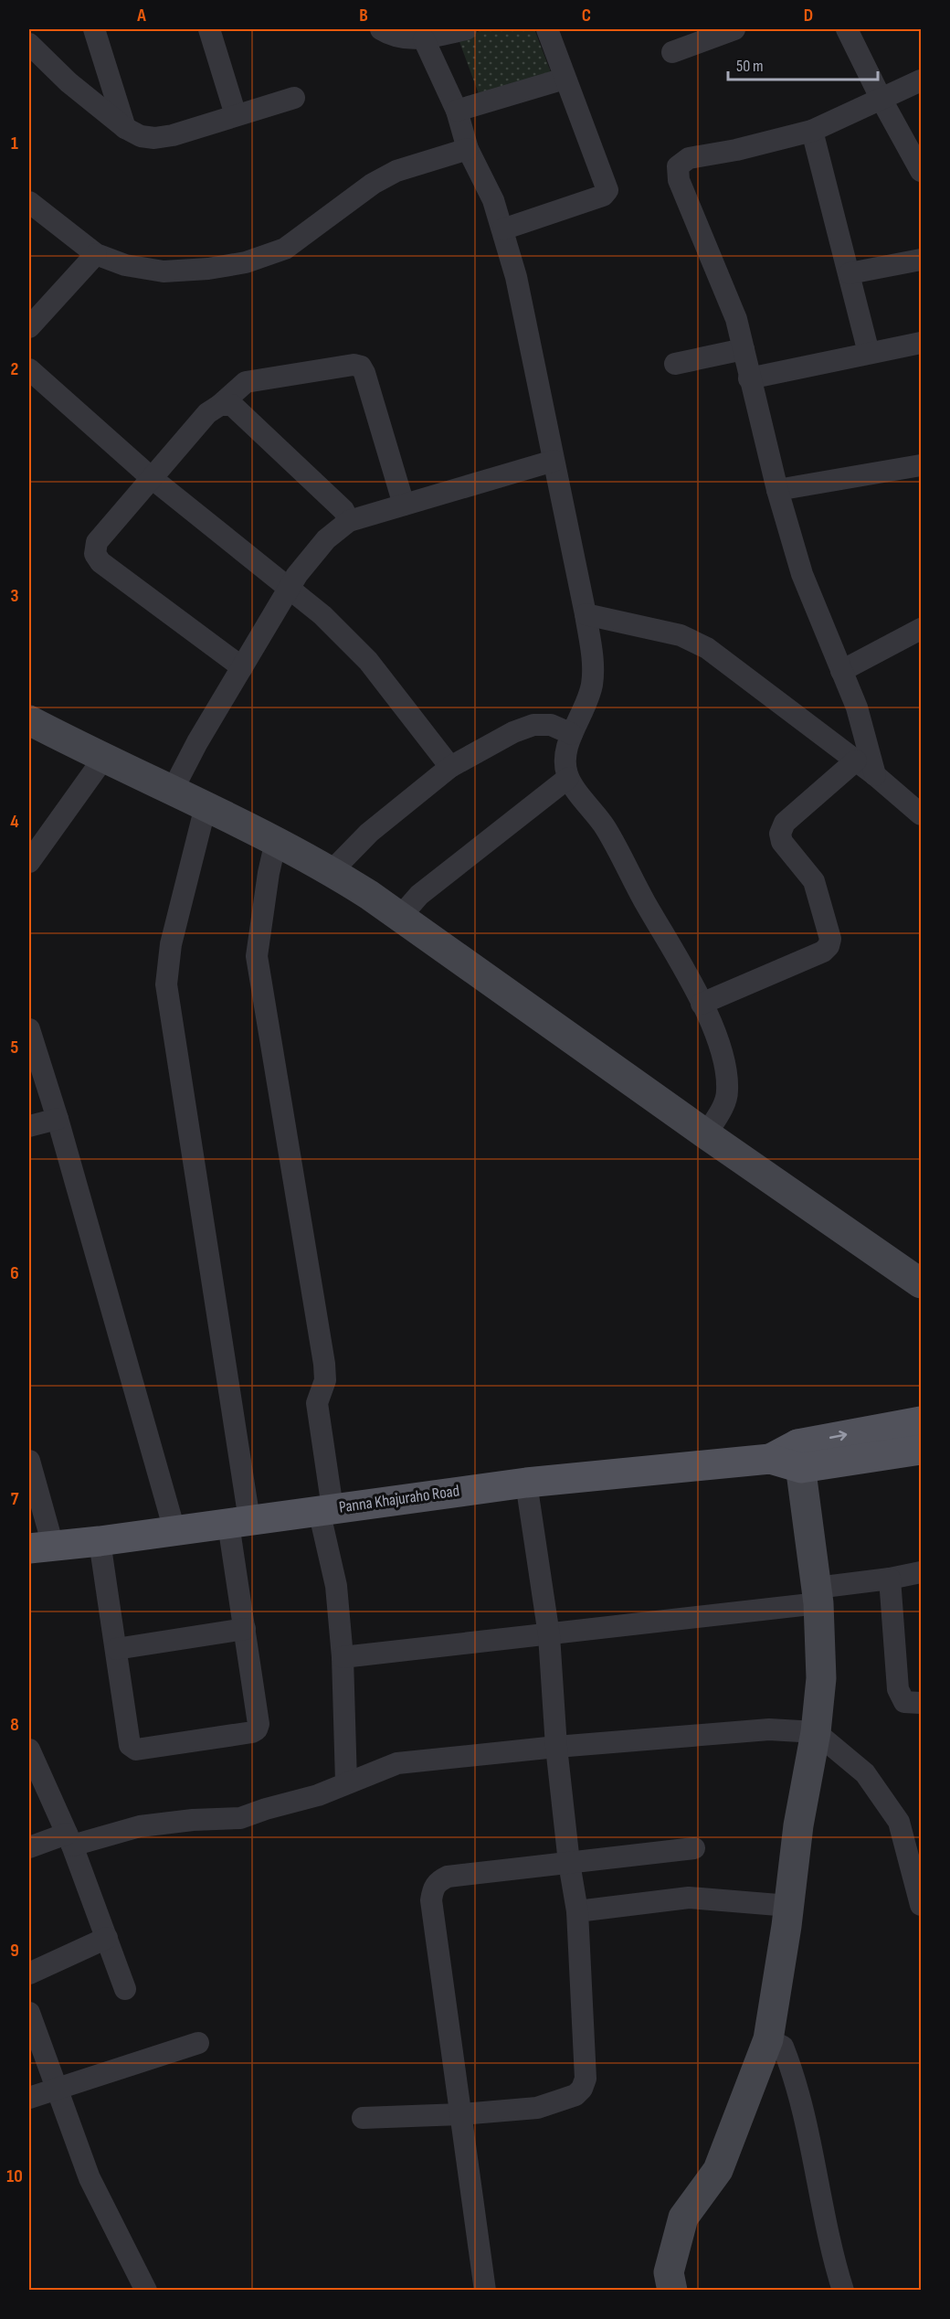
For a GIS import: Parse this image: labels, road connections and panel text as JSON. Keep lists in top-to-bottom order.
{
  "streets": {
    "main road": ["Panna Khajuraho Road"]
  },
  "scale_bar": "50 m",
  "grid": {
    "columns": [
      "A",
      "B",
      "C",
      "D"
    ],
    "rows": [
      "1",
      "2",
      "3",
      "4",
      "5",
      "6",
      "7",
      "8",
      "9",
      "10"
    ]
  }
}
